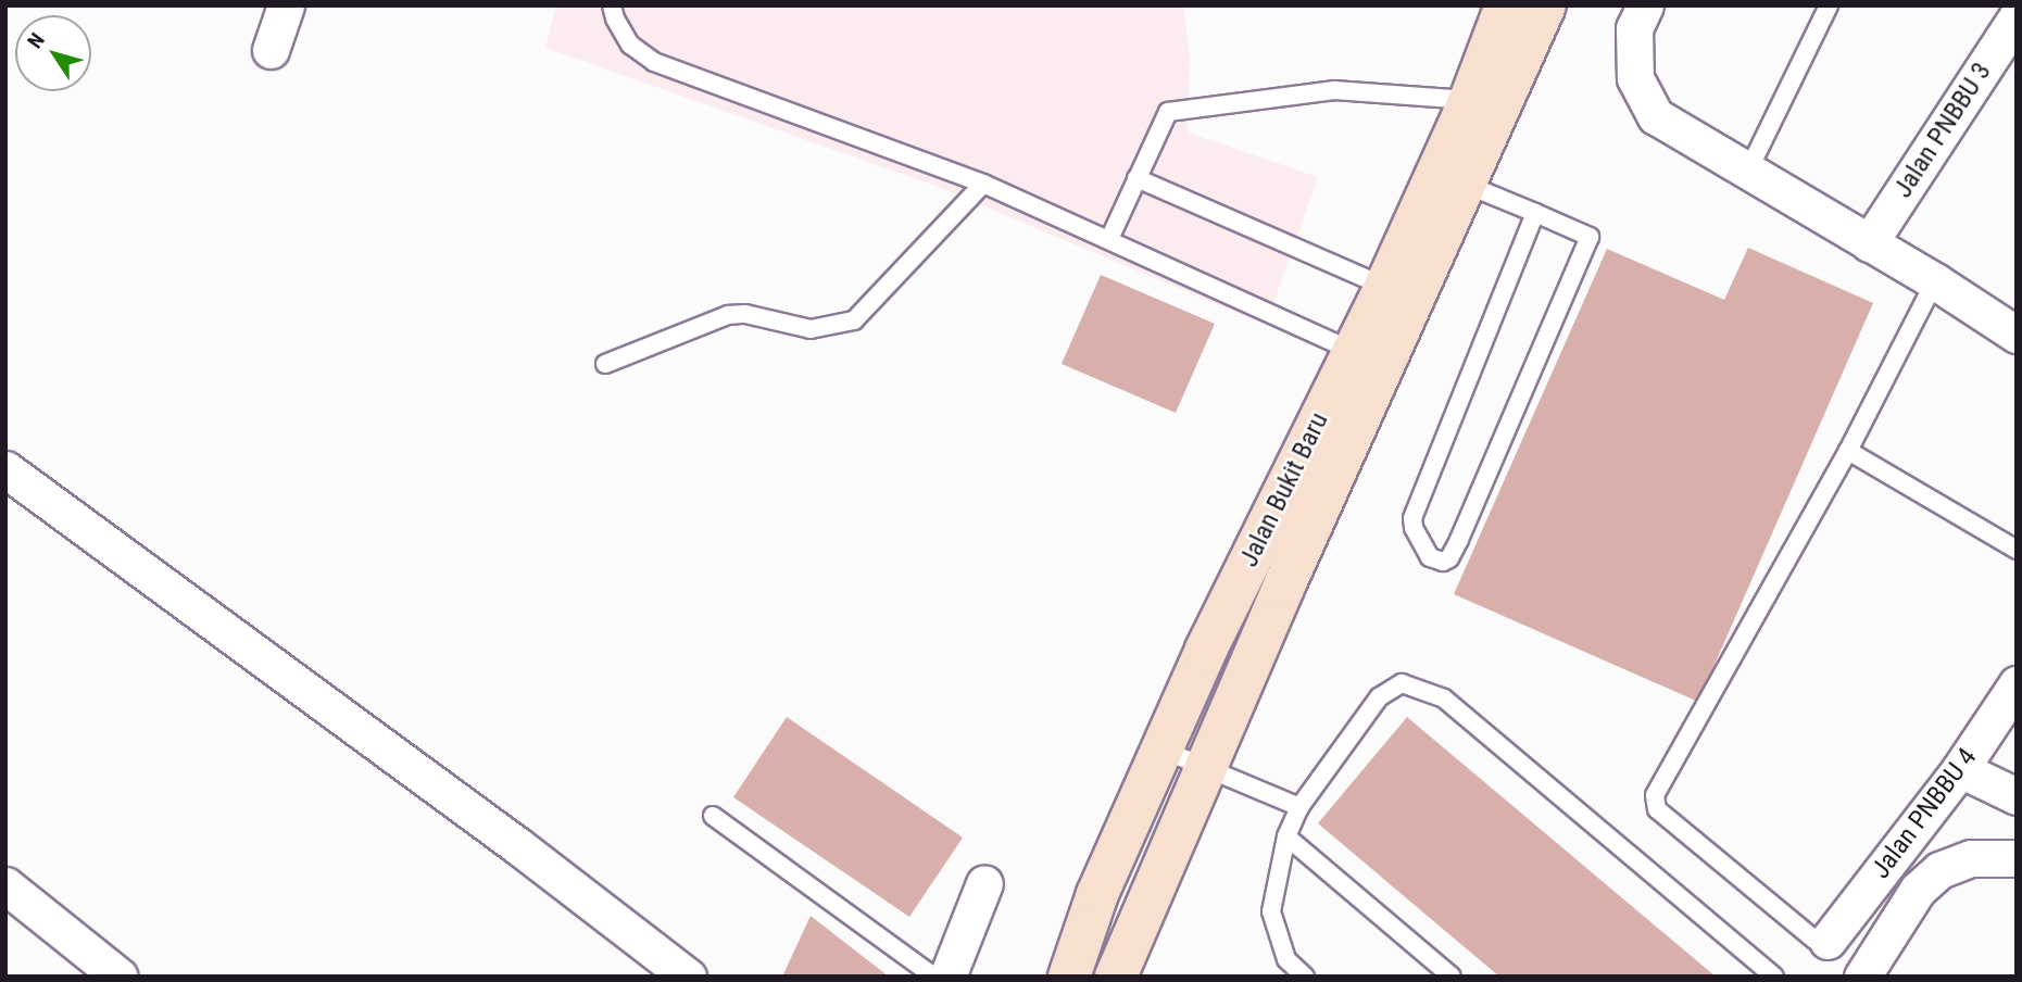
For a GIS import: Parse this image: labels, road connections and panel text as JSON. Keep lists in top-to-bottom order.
{
  "streets": {
    "main road": ["Jalan Bukit Baru"],
    "street": ["Jalan PNBBU 3", "Jalan PNBBU 4"]
  },
  "north": "top left"
}
